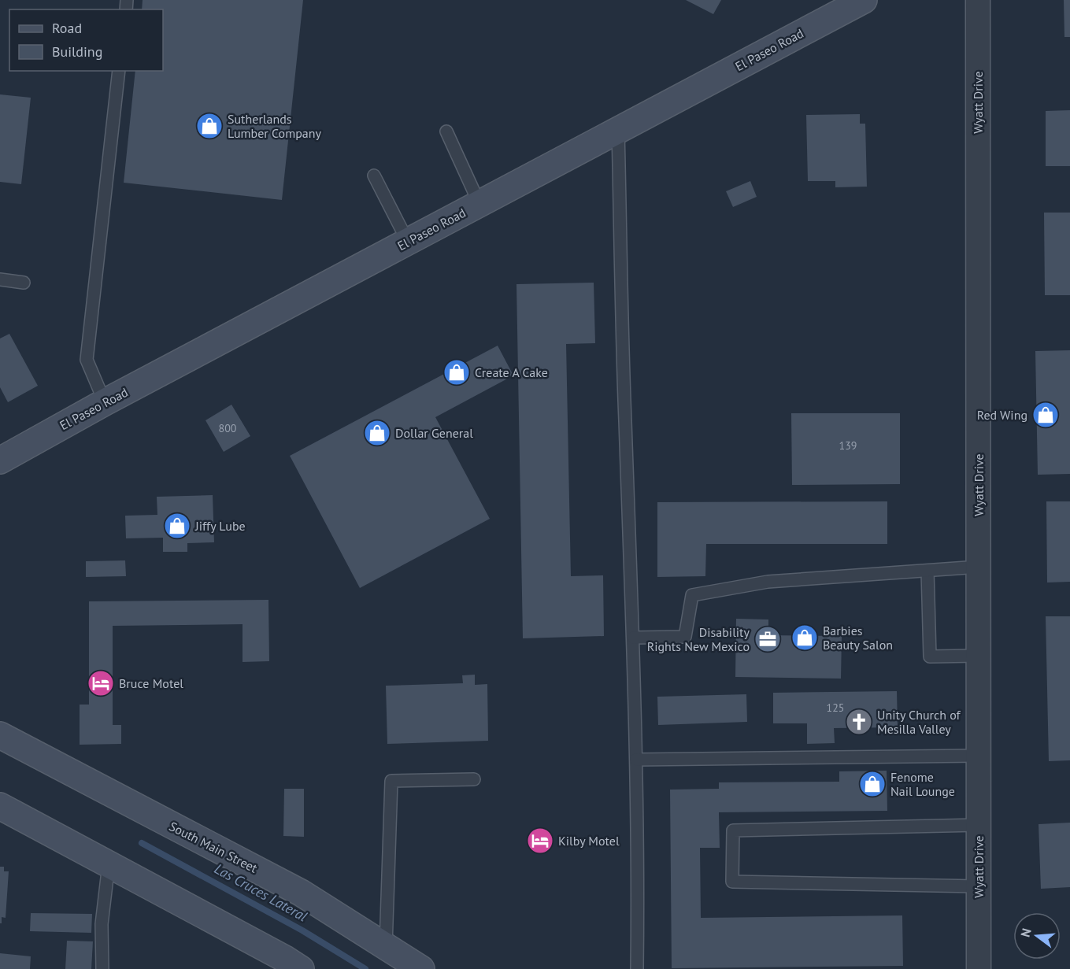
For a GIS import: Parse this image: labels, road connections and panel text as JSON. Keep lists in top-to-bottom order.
{
  "streets": {
    "main road": ["El Paseo Road", "South Main Street"],
    "street": ["Wyatt Drive"]
  },
  "water": ["Las Cruces Lateral"],
  "places": {
    "shop": [
      "Sutherlands Lumber Company",
      "Create A Cake",
      "Red Wing",
      "Dollar General",
      "Jiffy Lube",
      "Barbies Beauty Salon",
      "Fenome Nail Lounge"
    ],
    "office": ["Disability Rights New Mexico"],
    "hotel": ["Bruce Motel", "Kilby Motel"],
    "church": ["Unity Church of Mesilla Valley"]
  },
  "house_numbers": ["800", "139", "125"],
  "legend": ["Road", "Building"],
  "north": "left"
}
